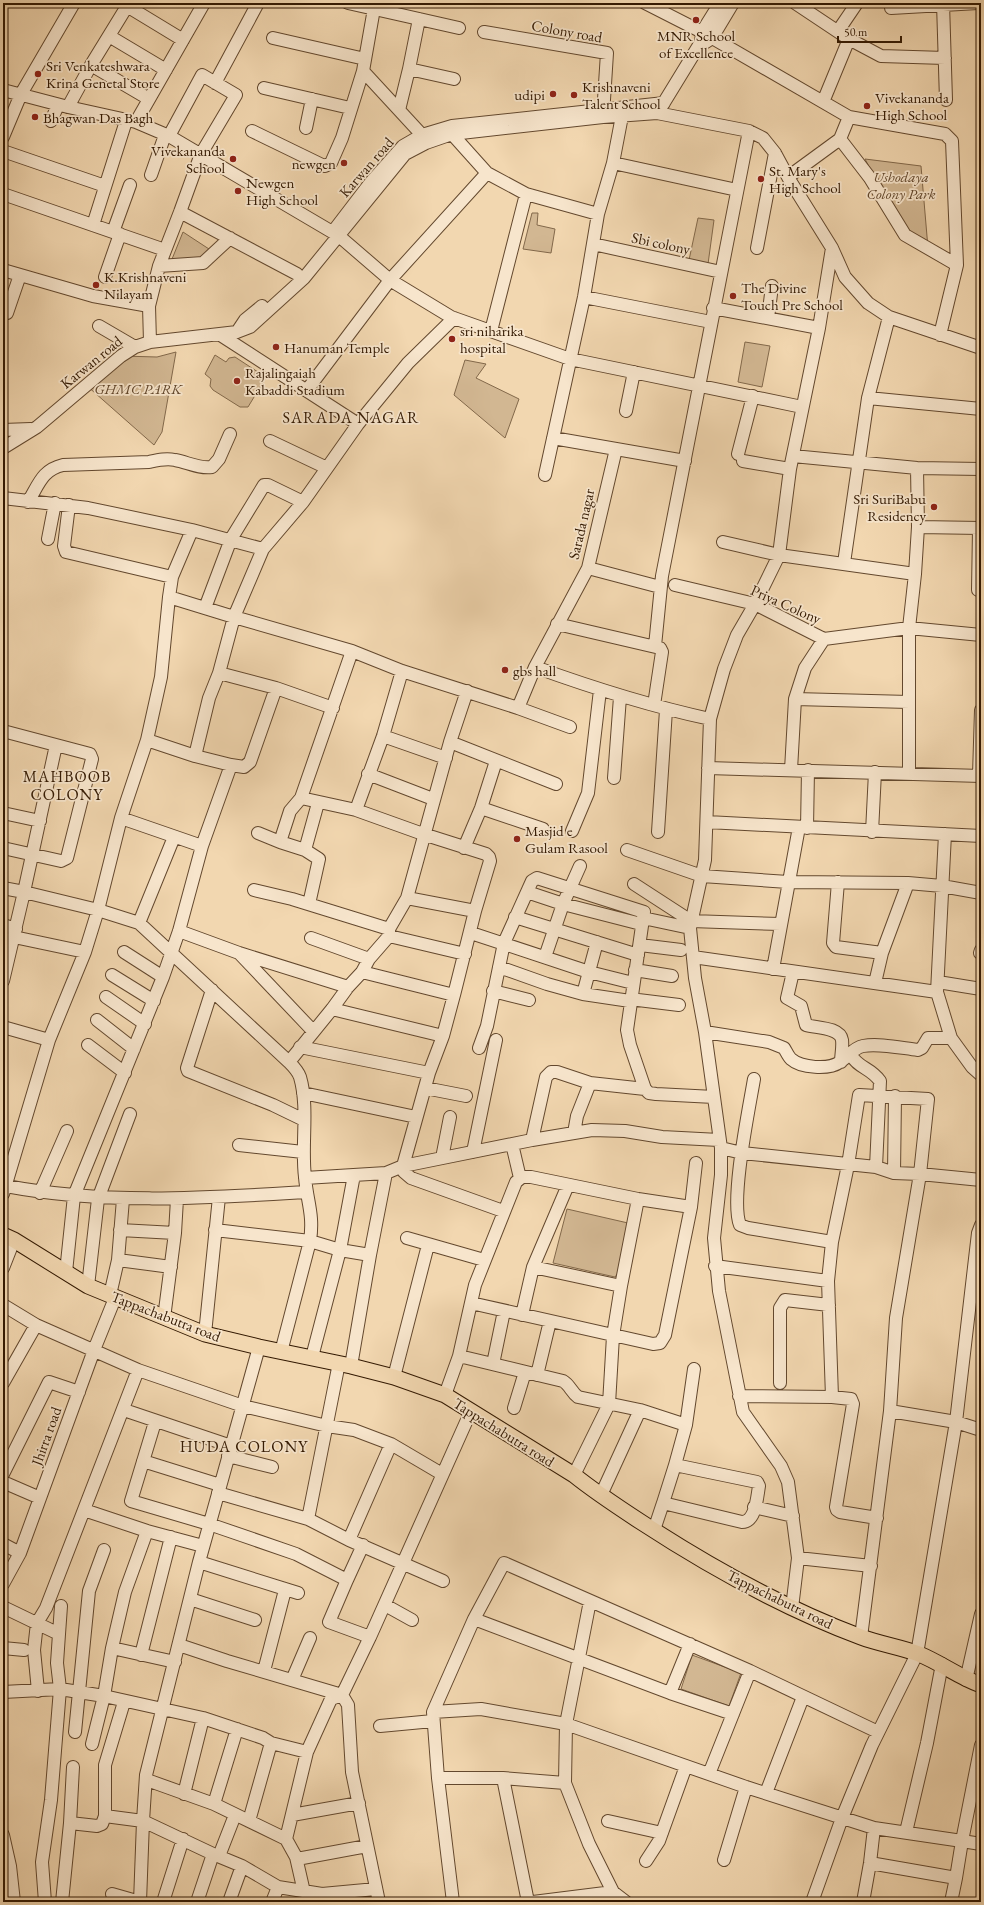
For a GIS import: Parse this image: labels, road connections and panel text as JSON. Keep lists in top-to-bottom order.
{
  "streets": {
    "main road": ["Tappachabutra road"],
    "street": [
      "Colony road",
      "Karwan road",
      "Sbi colony",
      "Sarada nagar",
      "Priya Colony",
      "Jhirra road"
    ]
  },
  "crossings": [
    ["Colony road", "Karwan road"],
    ["Tappachabutra road", "Jhirra road"]
  ],
  "districts": ["SARADA NAGAR", "MAHBOOB COLONY", "HUDA COLONY"],
  "parks": ["Ushodaya Colony Park", "GHMC PARK"],
  "places": [
    "MNR School of Excellence",
    "Sri Venkateshwara Krina Genetal Store",
    "udipi",
    "Krishnaveni Talent School",
    "Vivekananda High School",
    "Bhagwan Das Bagh",
    "Vivekananda School",
    "newgen",
    "St. Mary's High School",
    "Newgen High School",
    "K.Krishnaveni Nilayam",
    "The Divine Touch Pre School",
    "sri niharika hospital",
    "Hanuman Temple",
    "Rajalingaiah Kabaddi Stadium",
    "Sri SuriBabu Residency",
    "gbs hall",
    "Masjid e Gulam Rasool"
  ],
  "scale_bar": "50 m"
}
